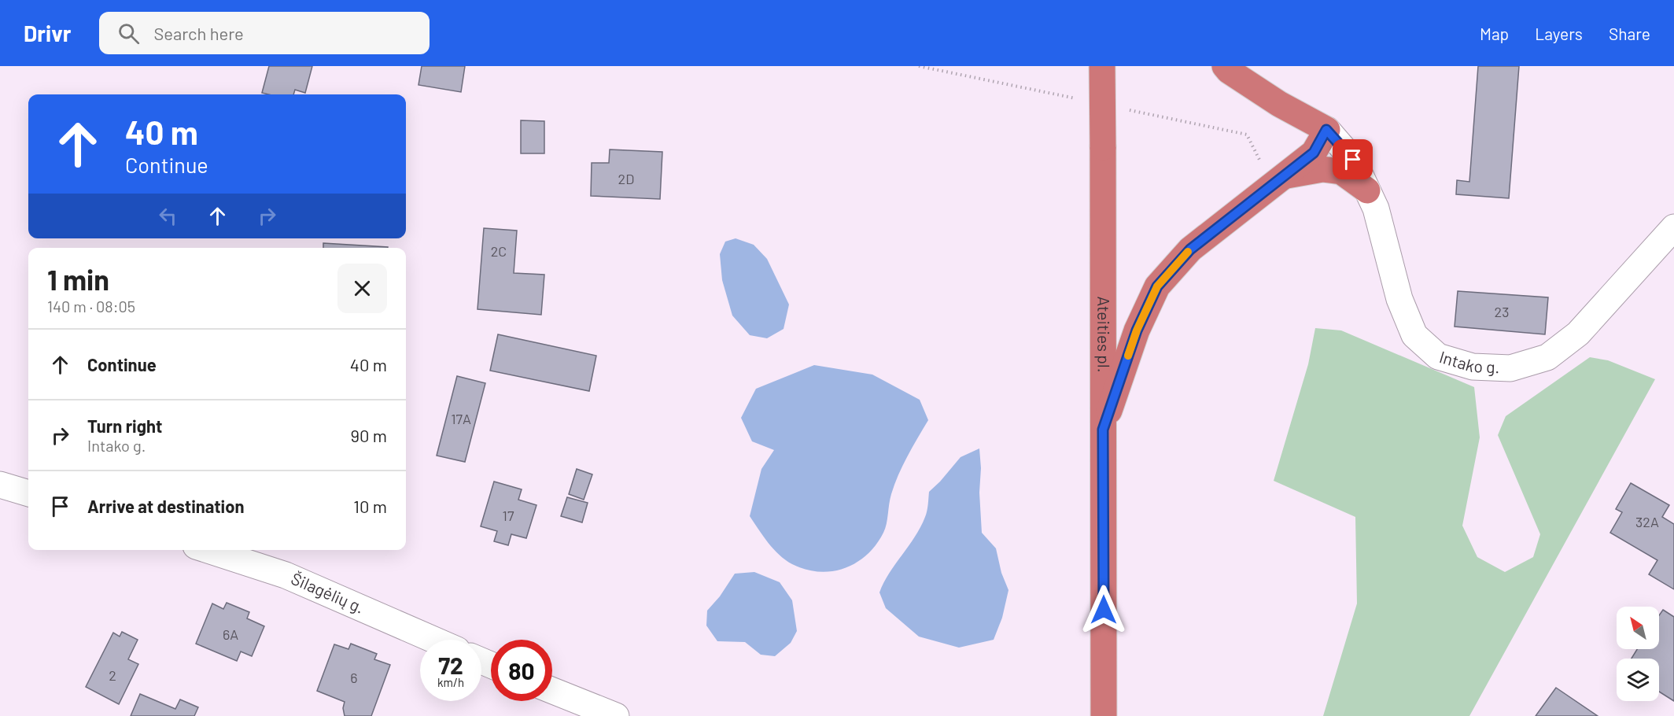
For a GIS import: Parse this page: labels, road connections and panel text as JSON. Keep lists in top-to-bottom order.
{
  "streets": {
    "highway": ["Ateities pl."],
    "street": ["Intako g.", "Šilagėlių g."]
  },
  "house_numbers": [
    "2D",
    "2C",
    "23",
    "17A",
    "17",
    "32A",
    "6A",
    "2",
    "6"
  ],
  "north": "top left",
  "page": {
    "header": "Drivr",
    "search": "Search here",
    "nav": ["Map", "Layers", "Share"],
    "turn": ["40 m", "Continue"],
    "heading": ["1 min", "140 m · 08:05"],
    "list": [
      {
        "name": "Continue",
        "value": "40 m"
      },
      {
        "name": "Turn right",
        "note": "Intako g.",
        "value": "90 m"
      },
      {
        "name": "Arrive at destination",
        "value": "10 m"
      }
    ],
    "speed": "72 km/h",
    "limit": "80"
  }
}
